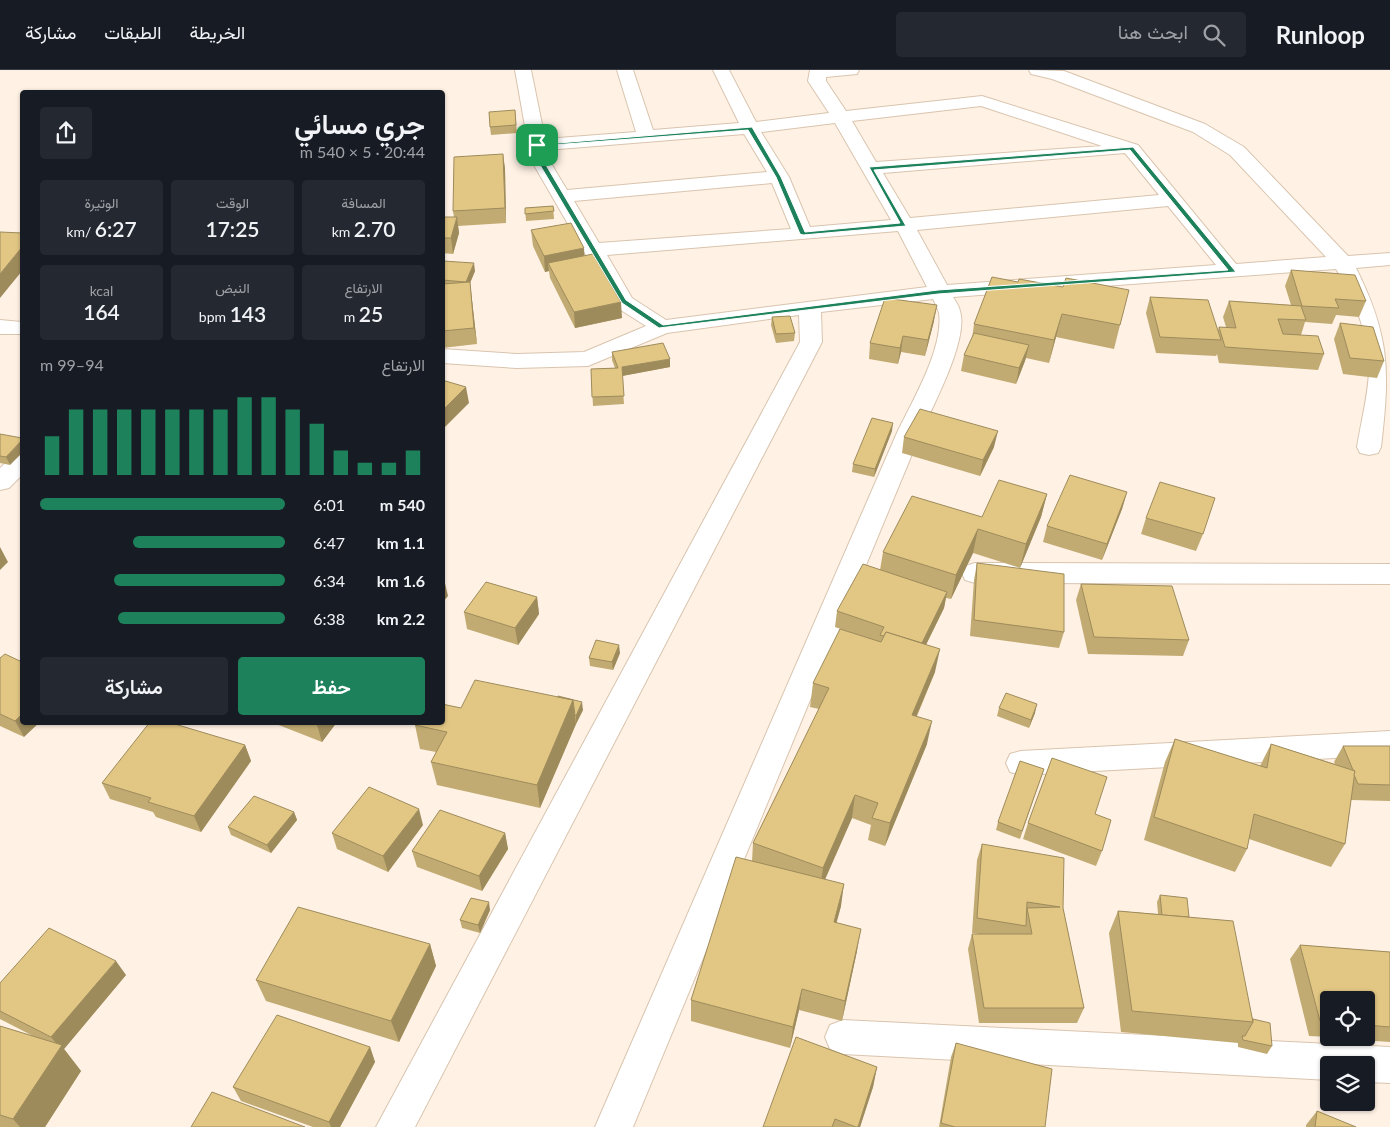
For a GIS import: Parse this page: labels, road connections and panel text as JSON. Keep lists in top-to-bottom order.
{
  "page": {
    "header": "Runloop",
    "search": "ابحث هنا",
    "nav": ["الخريطة", "الطبقات", "مشاركة"],
    "heading": ["جري مسائي", "20:44 · 5 × 540 m"],
    "stats": [
      ["المسافة", "2.70 km"],
      ["الوقت", "17:25"],
      ["الوتيرة", "6:27 /km"],
      ["الارتفاع", "25 m"],
      ["النبض", "143 bpm"],
      ["kcal", "164"]
    ],
    "chart": ["الارتفاع", "94–99 m"],
    "list": [
      {
        "name": "540 m",
        "note": "6:01"
      },
      {
        "name": "1.1 km",
        "note": "6:47"
      },
      {
        "name": "1.6 km",
        "note": "6:34"
      },
      {
        "name": "2.2 km",
        "note": "6:38"
      }
    ],
    "buttons": ["حفظ", "مشاركة"]
  }
}
